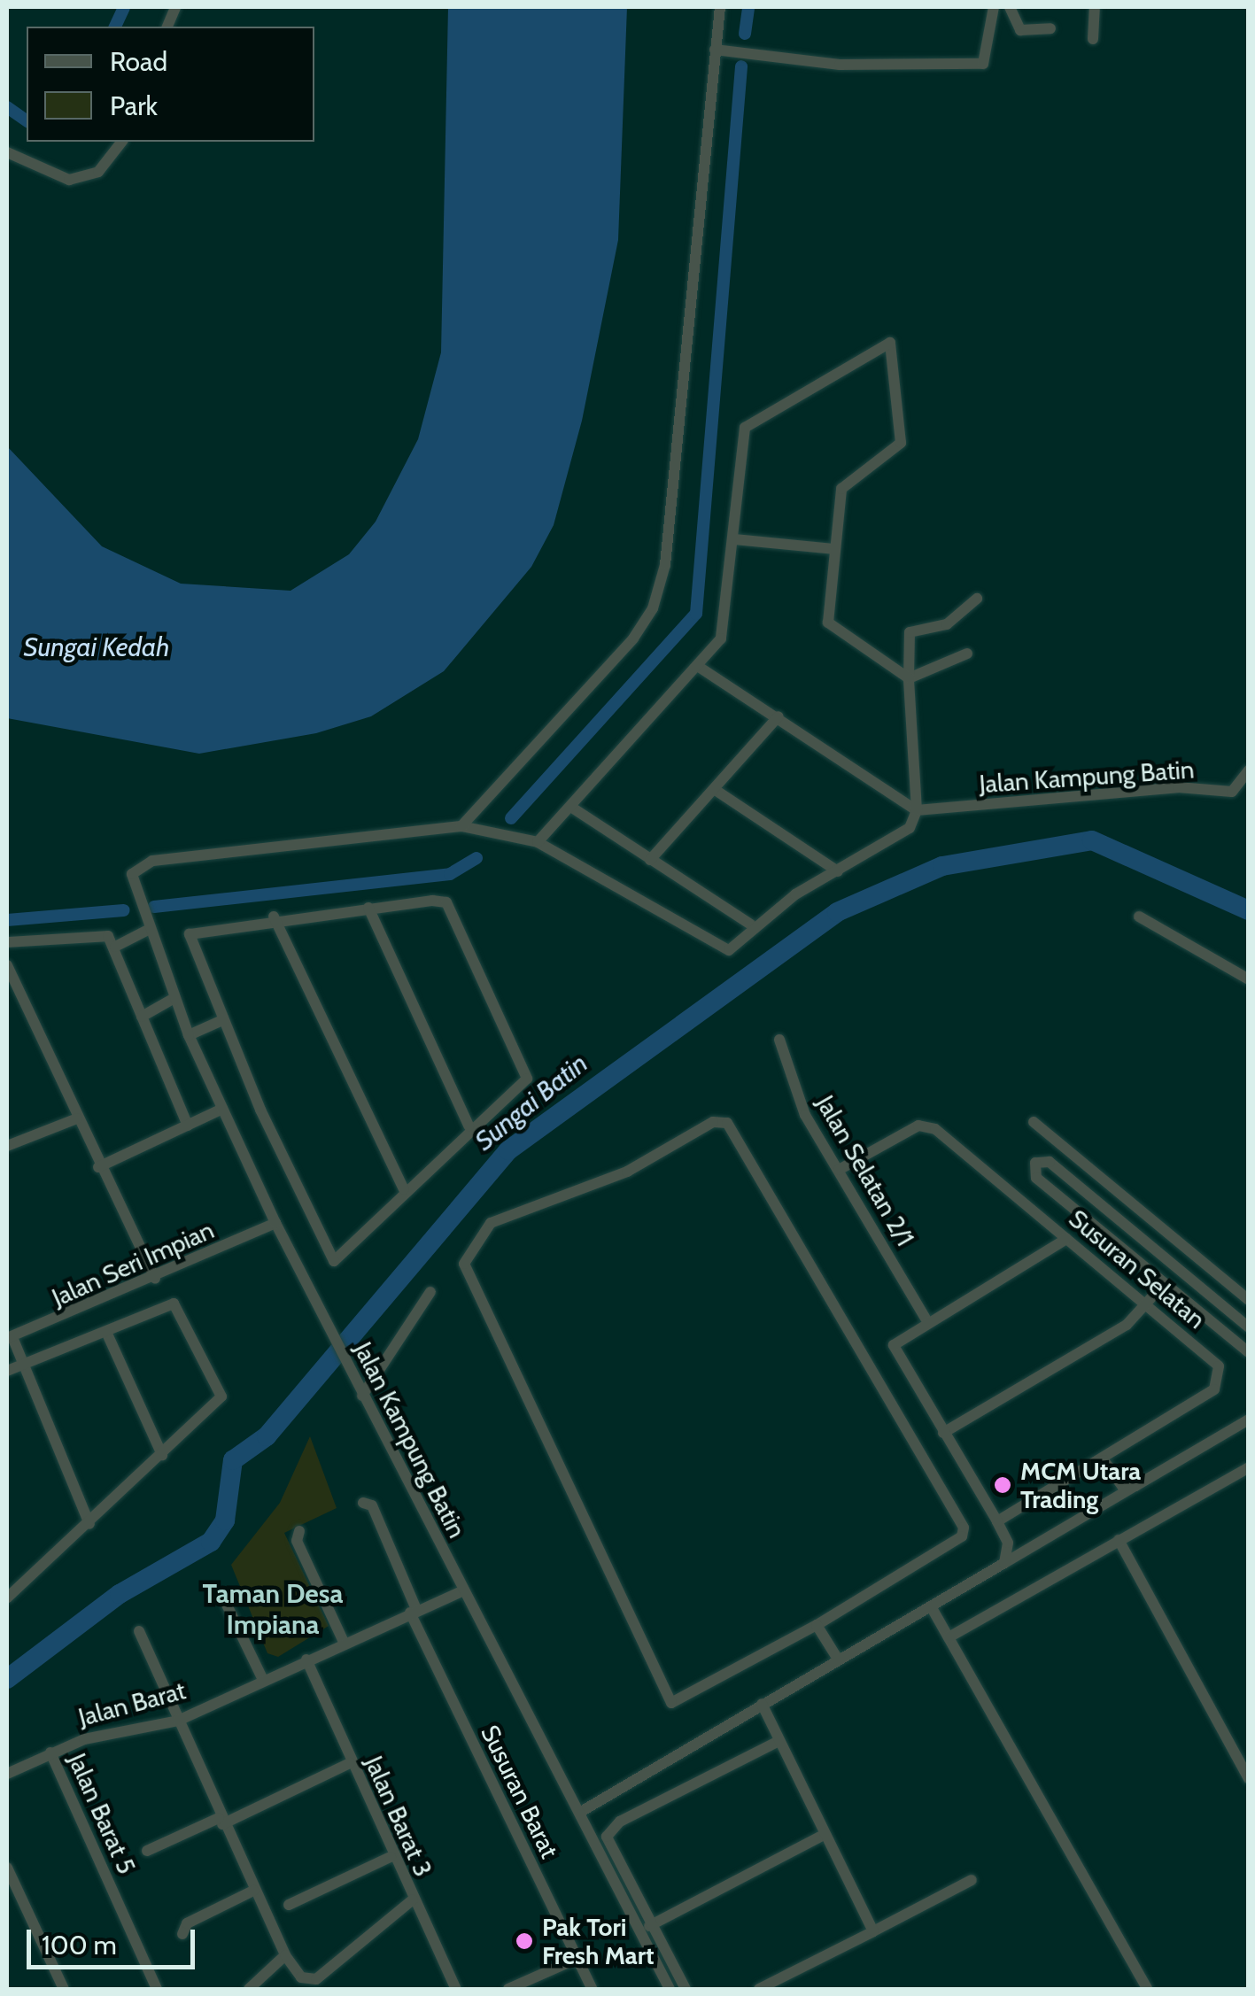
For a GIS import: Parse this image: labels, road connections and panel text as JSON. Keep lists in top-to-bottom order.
{
  "streets": {
    "street": [
      "Jalan Kampung Batin",
      "Jalan Selatan 2/1",
      "Jalan Seri Impian",
      "Susuran Selatan",
      "Jalan Barat",
      "Susuran Barat",
      "Jalan Barat 5",
      "Jalan Barat 3"
    ]
  },
  "crossings": [
    ["Jalan Kampung Batin", "Jalan Seri Impian"],
    ["Jalan Kampung Batin", "Jalan Barat"],
    ["Jalan Selatan 2/1", "Susuran Selatan"],
    ["Jalan Barat", "Susuran Barat"],
    ["Jalan Barat", "Jalan Barat 5"],
    ["Jalan Barat", "Jalan Barat 3"]
  ],
  "districts": ["Taman Desa Impiana"],
  "water": ["Sungai Kedah", "Sungai Batin"],
  "places": ["MCM Utara Trading", "Pak Tori Fresh Mart"],
  "legend": ["Road", "Park"],
  "scale_bar": "100 m"
}
